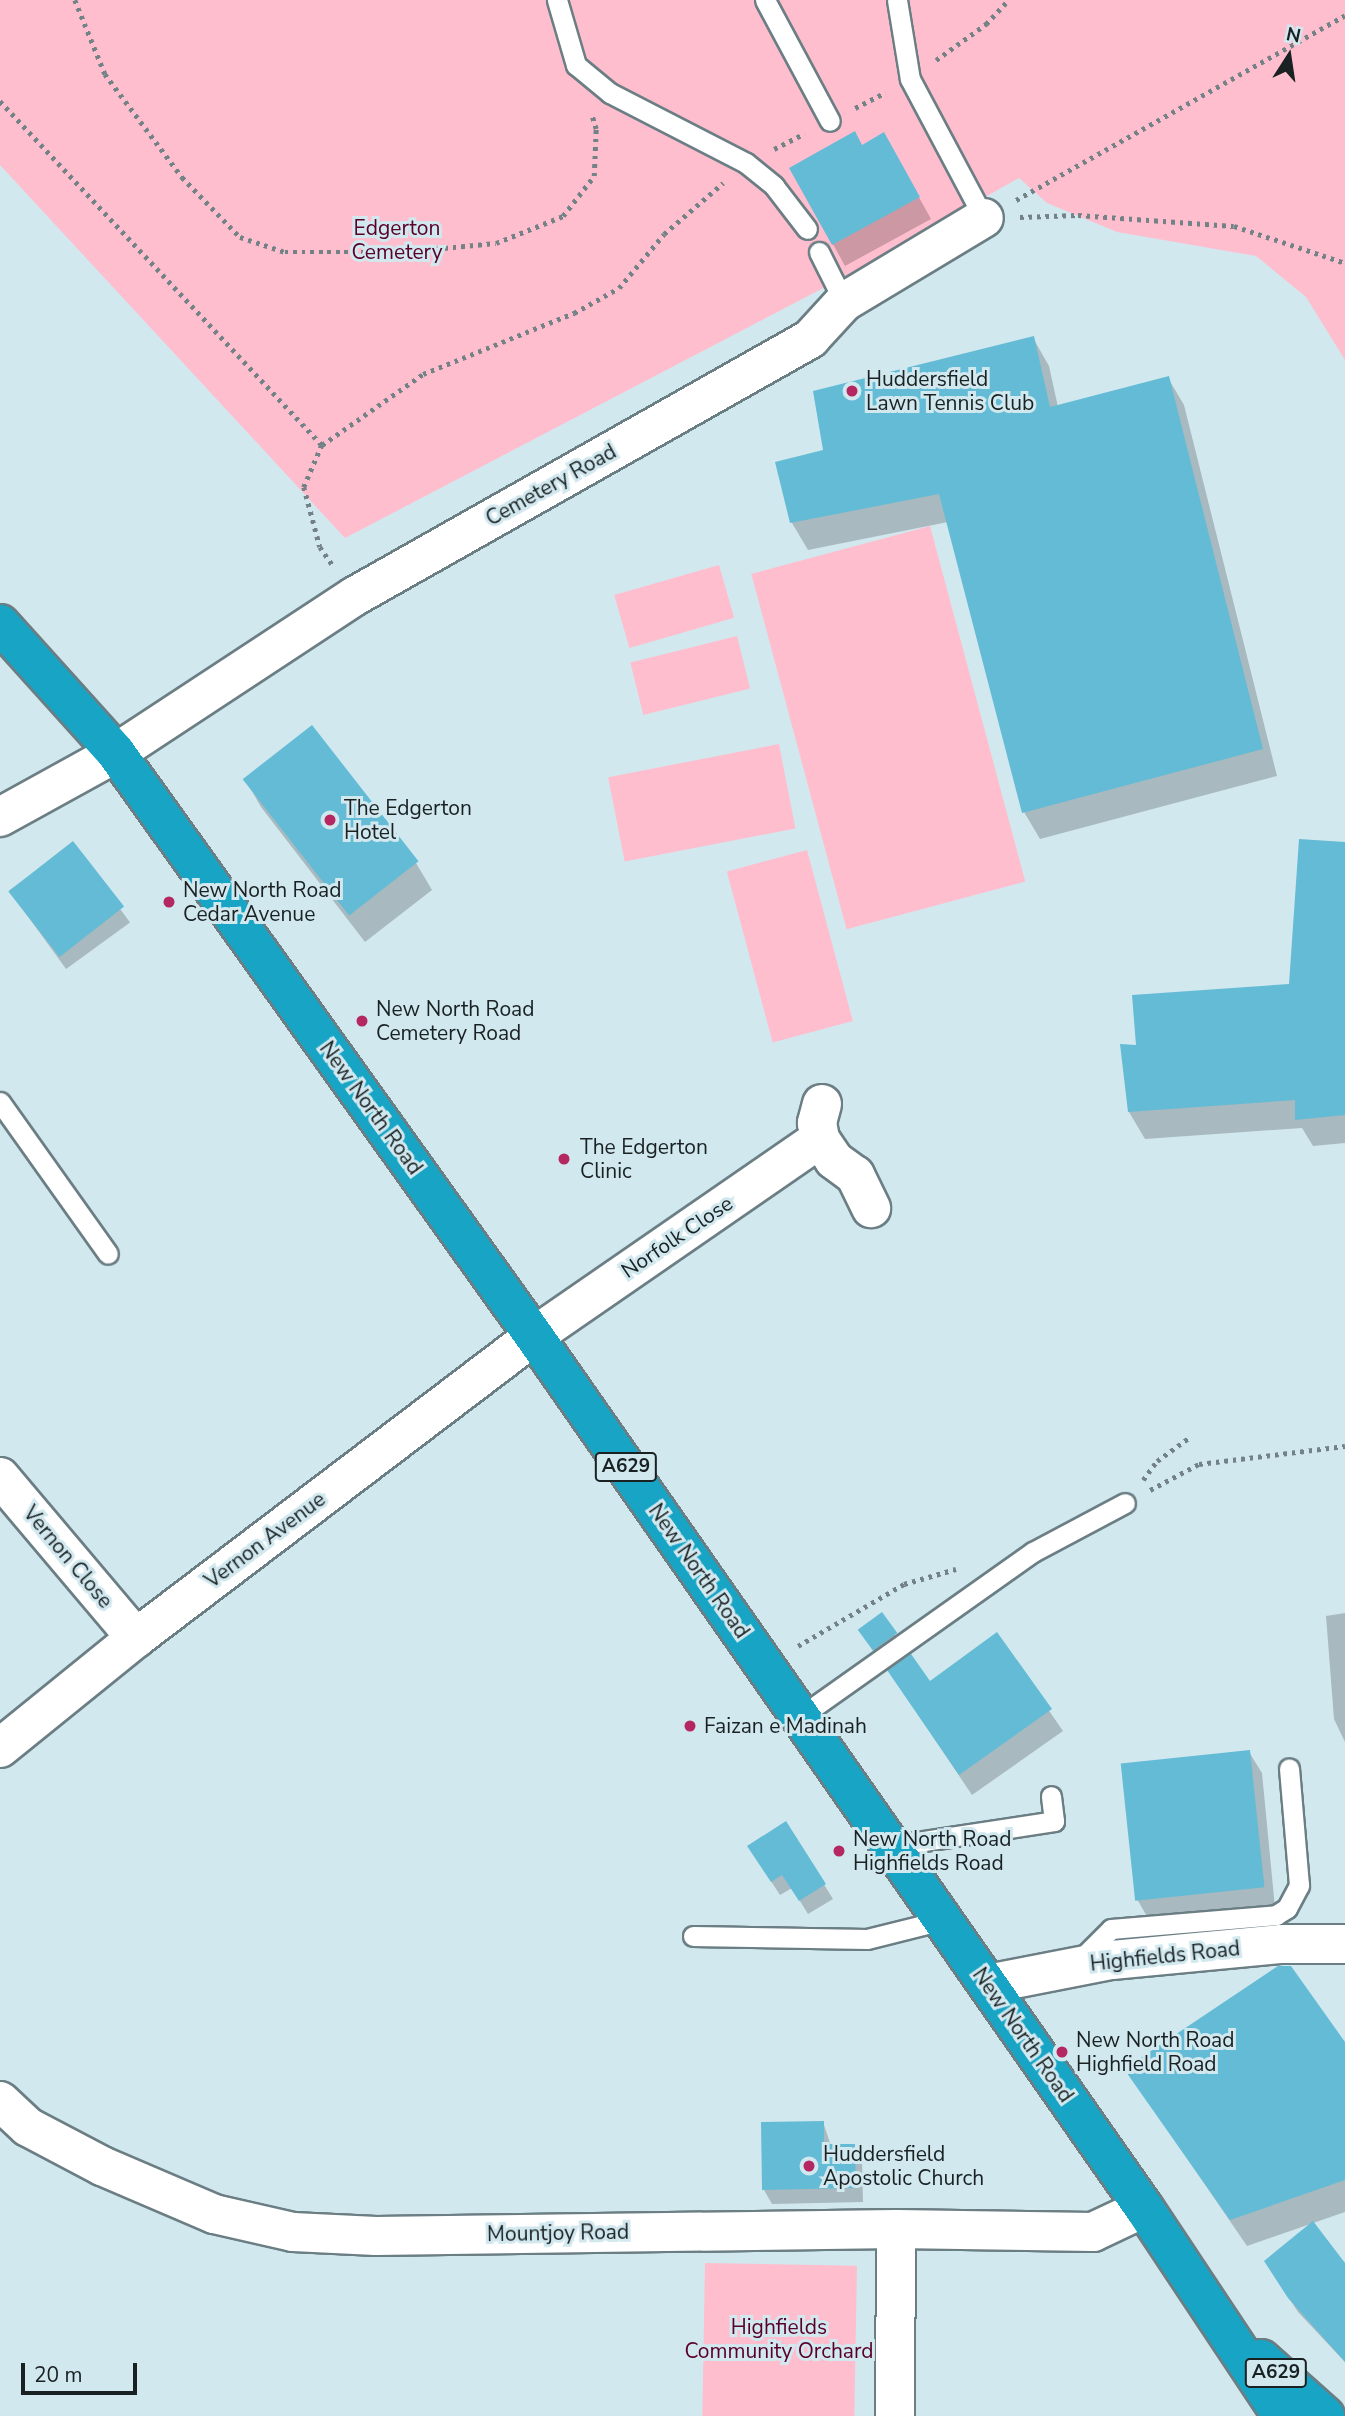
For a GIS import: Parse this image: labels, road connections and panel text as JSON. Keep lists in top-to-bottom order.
{
  "streets": {
    "highway": ["New North Road", "A629"],
    "street": [
      "Cemetery Road",
      "Norfolk Close",
      "Vernon Avenue",
      "Vernon Close",
      "Highfields Road",
      "Mountjoy Road"
    ]
  },
  "crossings": [
    ["Cemetery Road", "New North Road"],
    ["New North Road", "Norfolk Close"],
    ["New North Road", "Vernon Avenue"],
    ["New North Road", "Highfields Road"],
    ["New North Road", "Mountjoy Road"],
    ["Norfolk Close", "Vernon Avenue"],
    ["Vernon Avenue", "Vernon Close"]
  ],
  "parks": ["Edgerton Cemetery", "Highfields Community Orchard"],
  "places": [
    "Huddersfield Lawn Tennis Club",
    "The Edgerton Hotel",
    "New North Road Cedar Avenue",
    "New North Road Cemetery Road",
    "The Edgerton Clinic",
    "Faizan e Madinah",
    "New North Road Highfields Road",
    "New North Road Highfield Road",
    "Huddersfield Apostolic Church"
  ],
  "scale_bar": "20 m",
  "north": "top"
}
